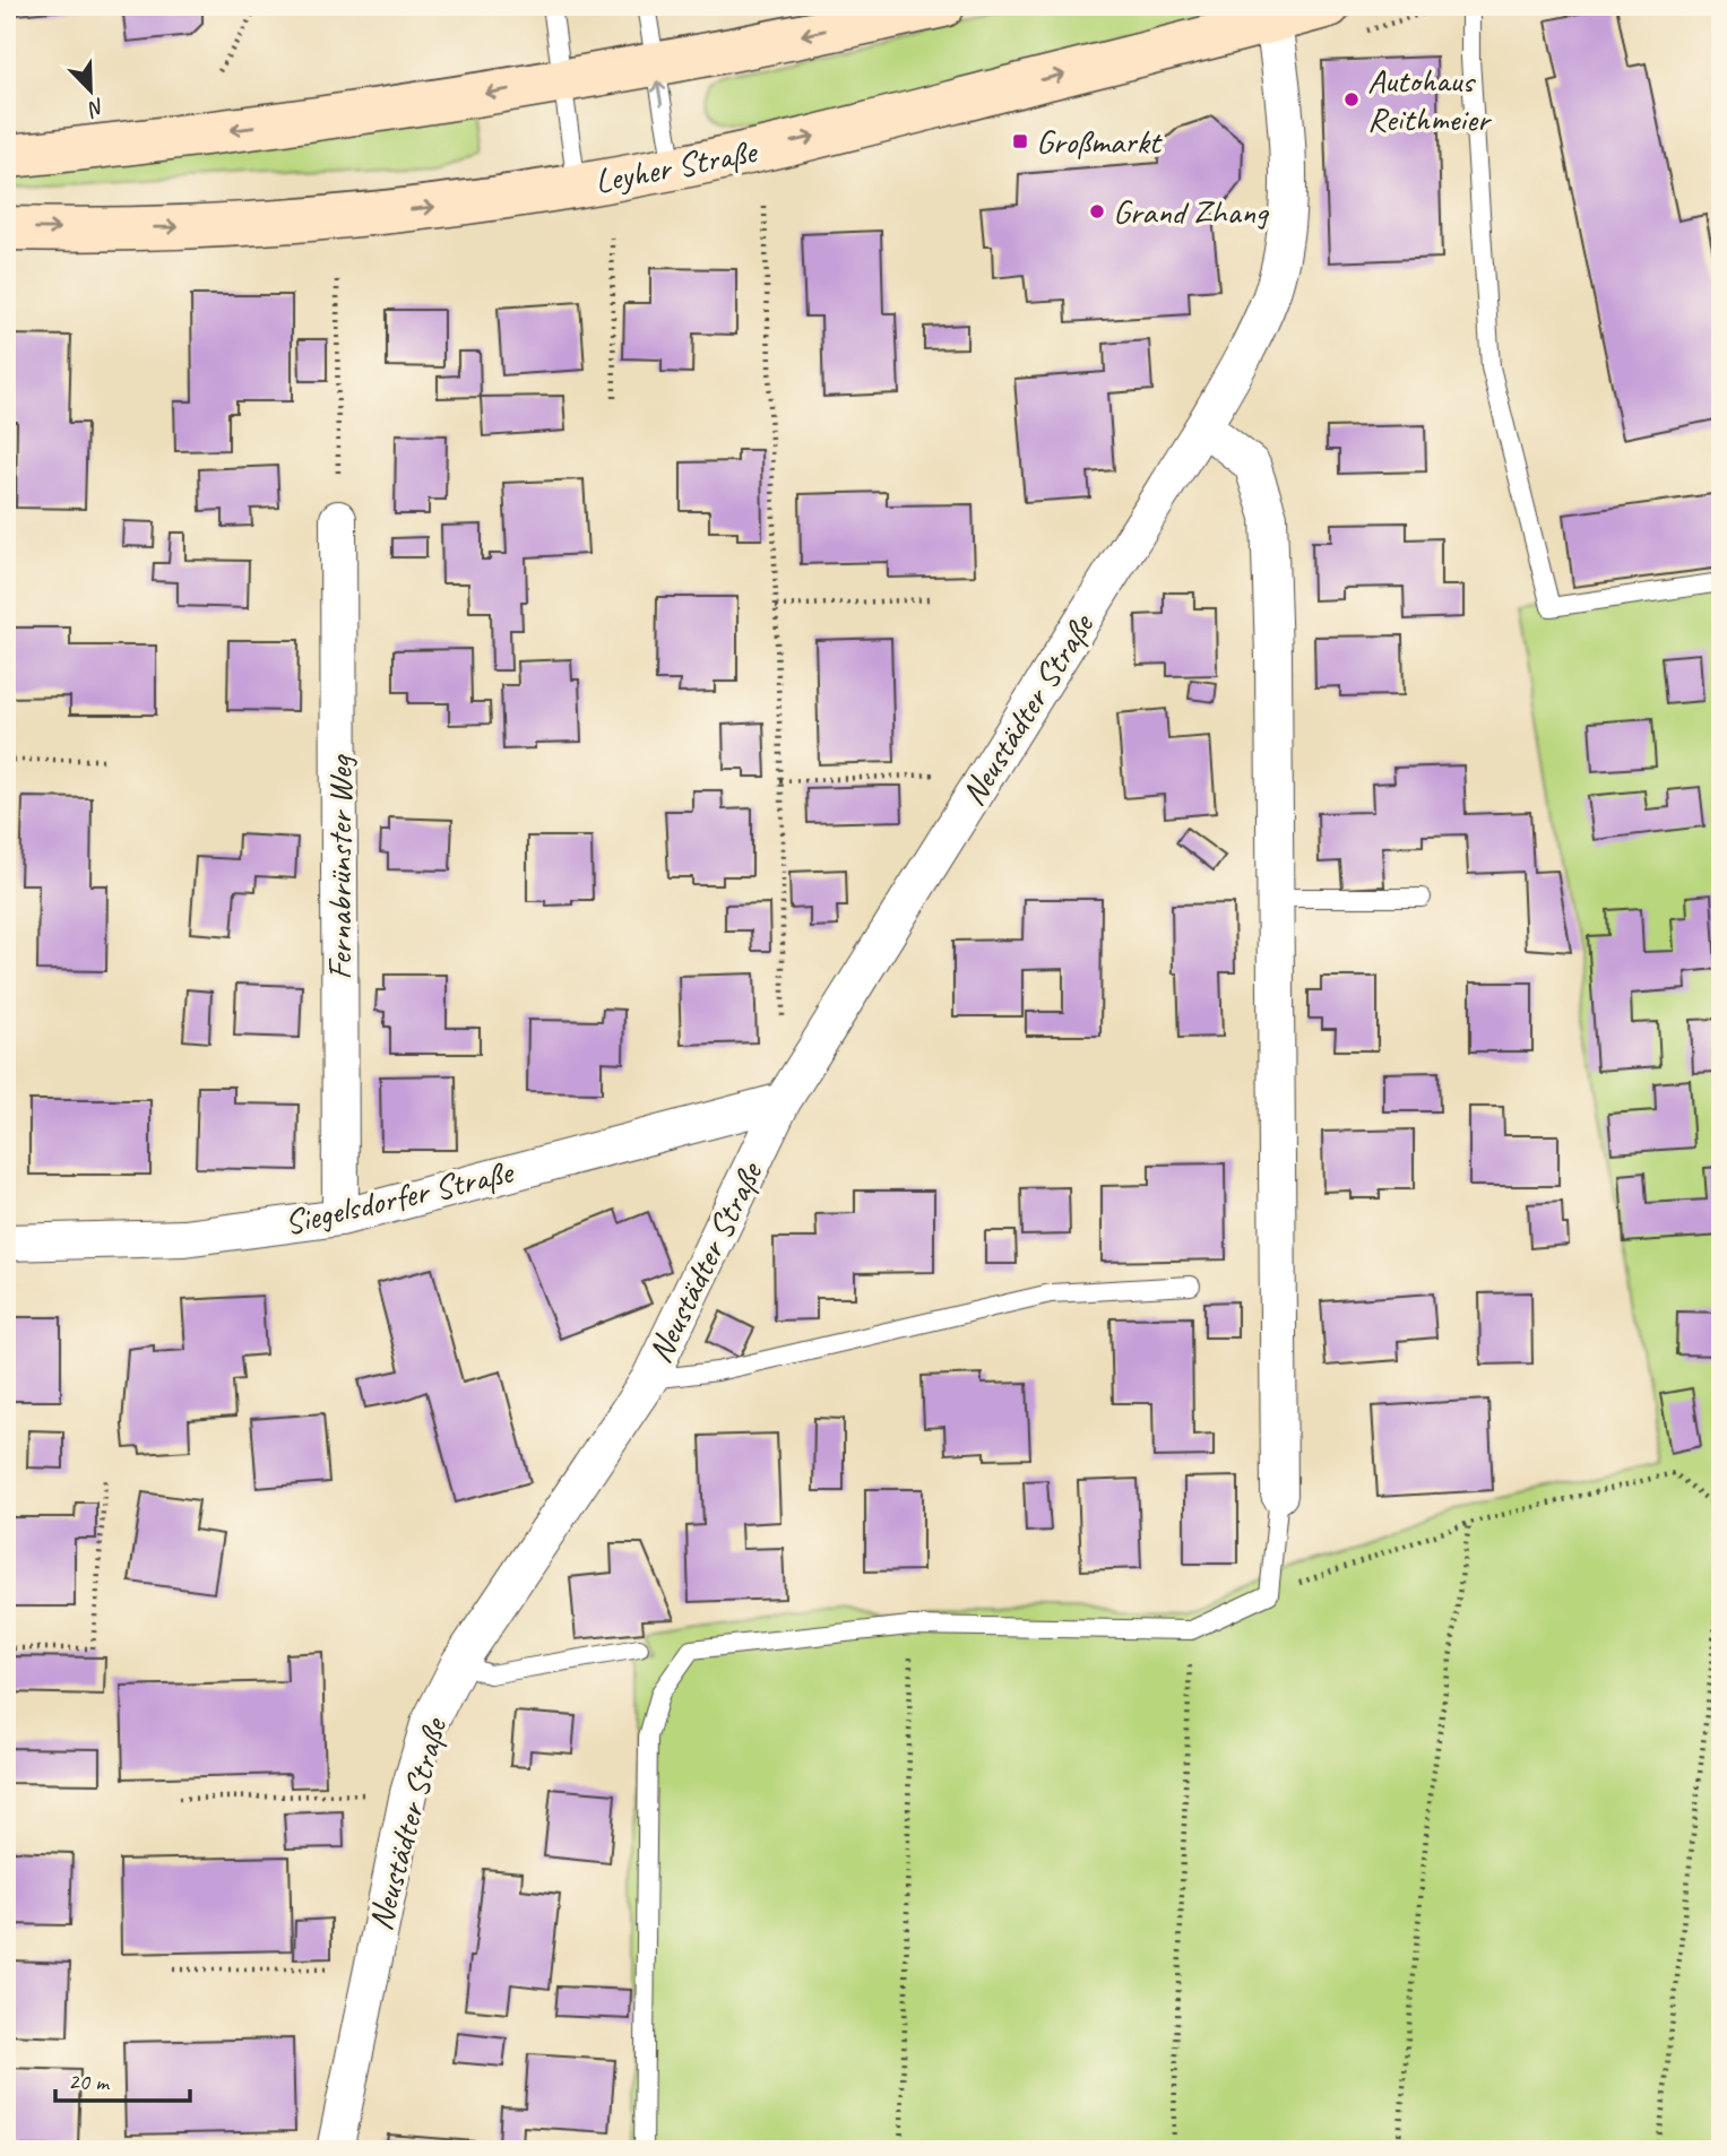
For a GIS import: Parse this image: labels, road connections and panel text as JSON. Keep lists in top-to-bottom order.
{
  "streets": {
    "main road": ["Leyher Straße"],
    "street": ["Neustädter Straße", "Fernabrünster Weg", "Siegelsdorfer Straße"]
  },
  "crossings": [
    ["Leyher Straße", "Neustädter Straße"],
    ["Neustädter Straße", "Siegelsdorfer Straße"],
    ["Fernabrünster Weg", "Siegelsdorfer Straße"]
  ],
  "places": {
    "other": ["Autohaus Reithmeier", "Grand Zhang"],
    "transit": ["Großmarkt"]
  },
  "scale_bar": "20 m",
  "north": "bottom right"
}
